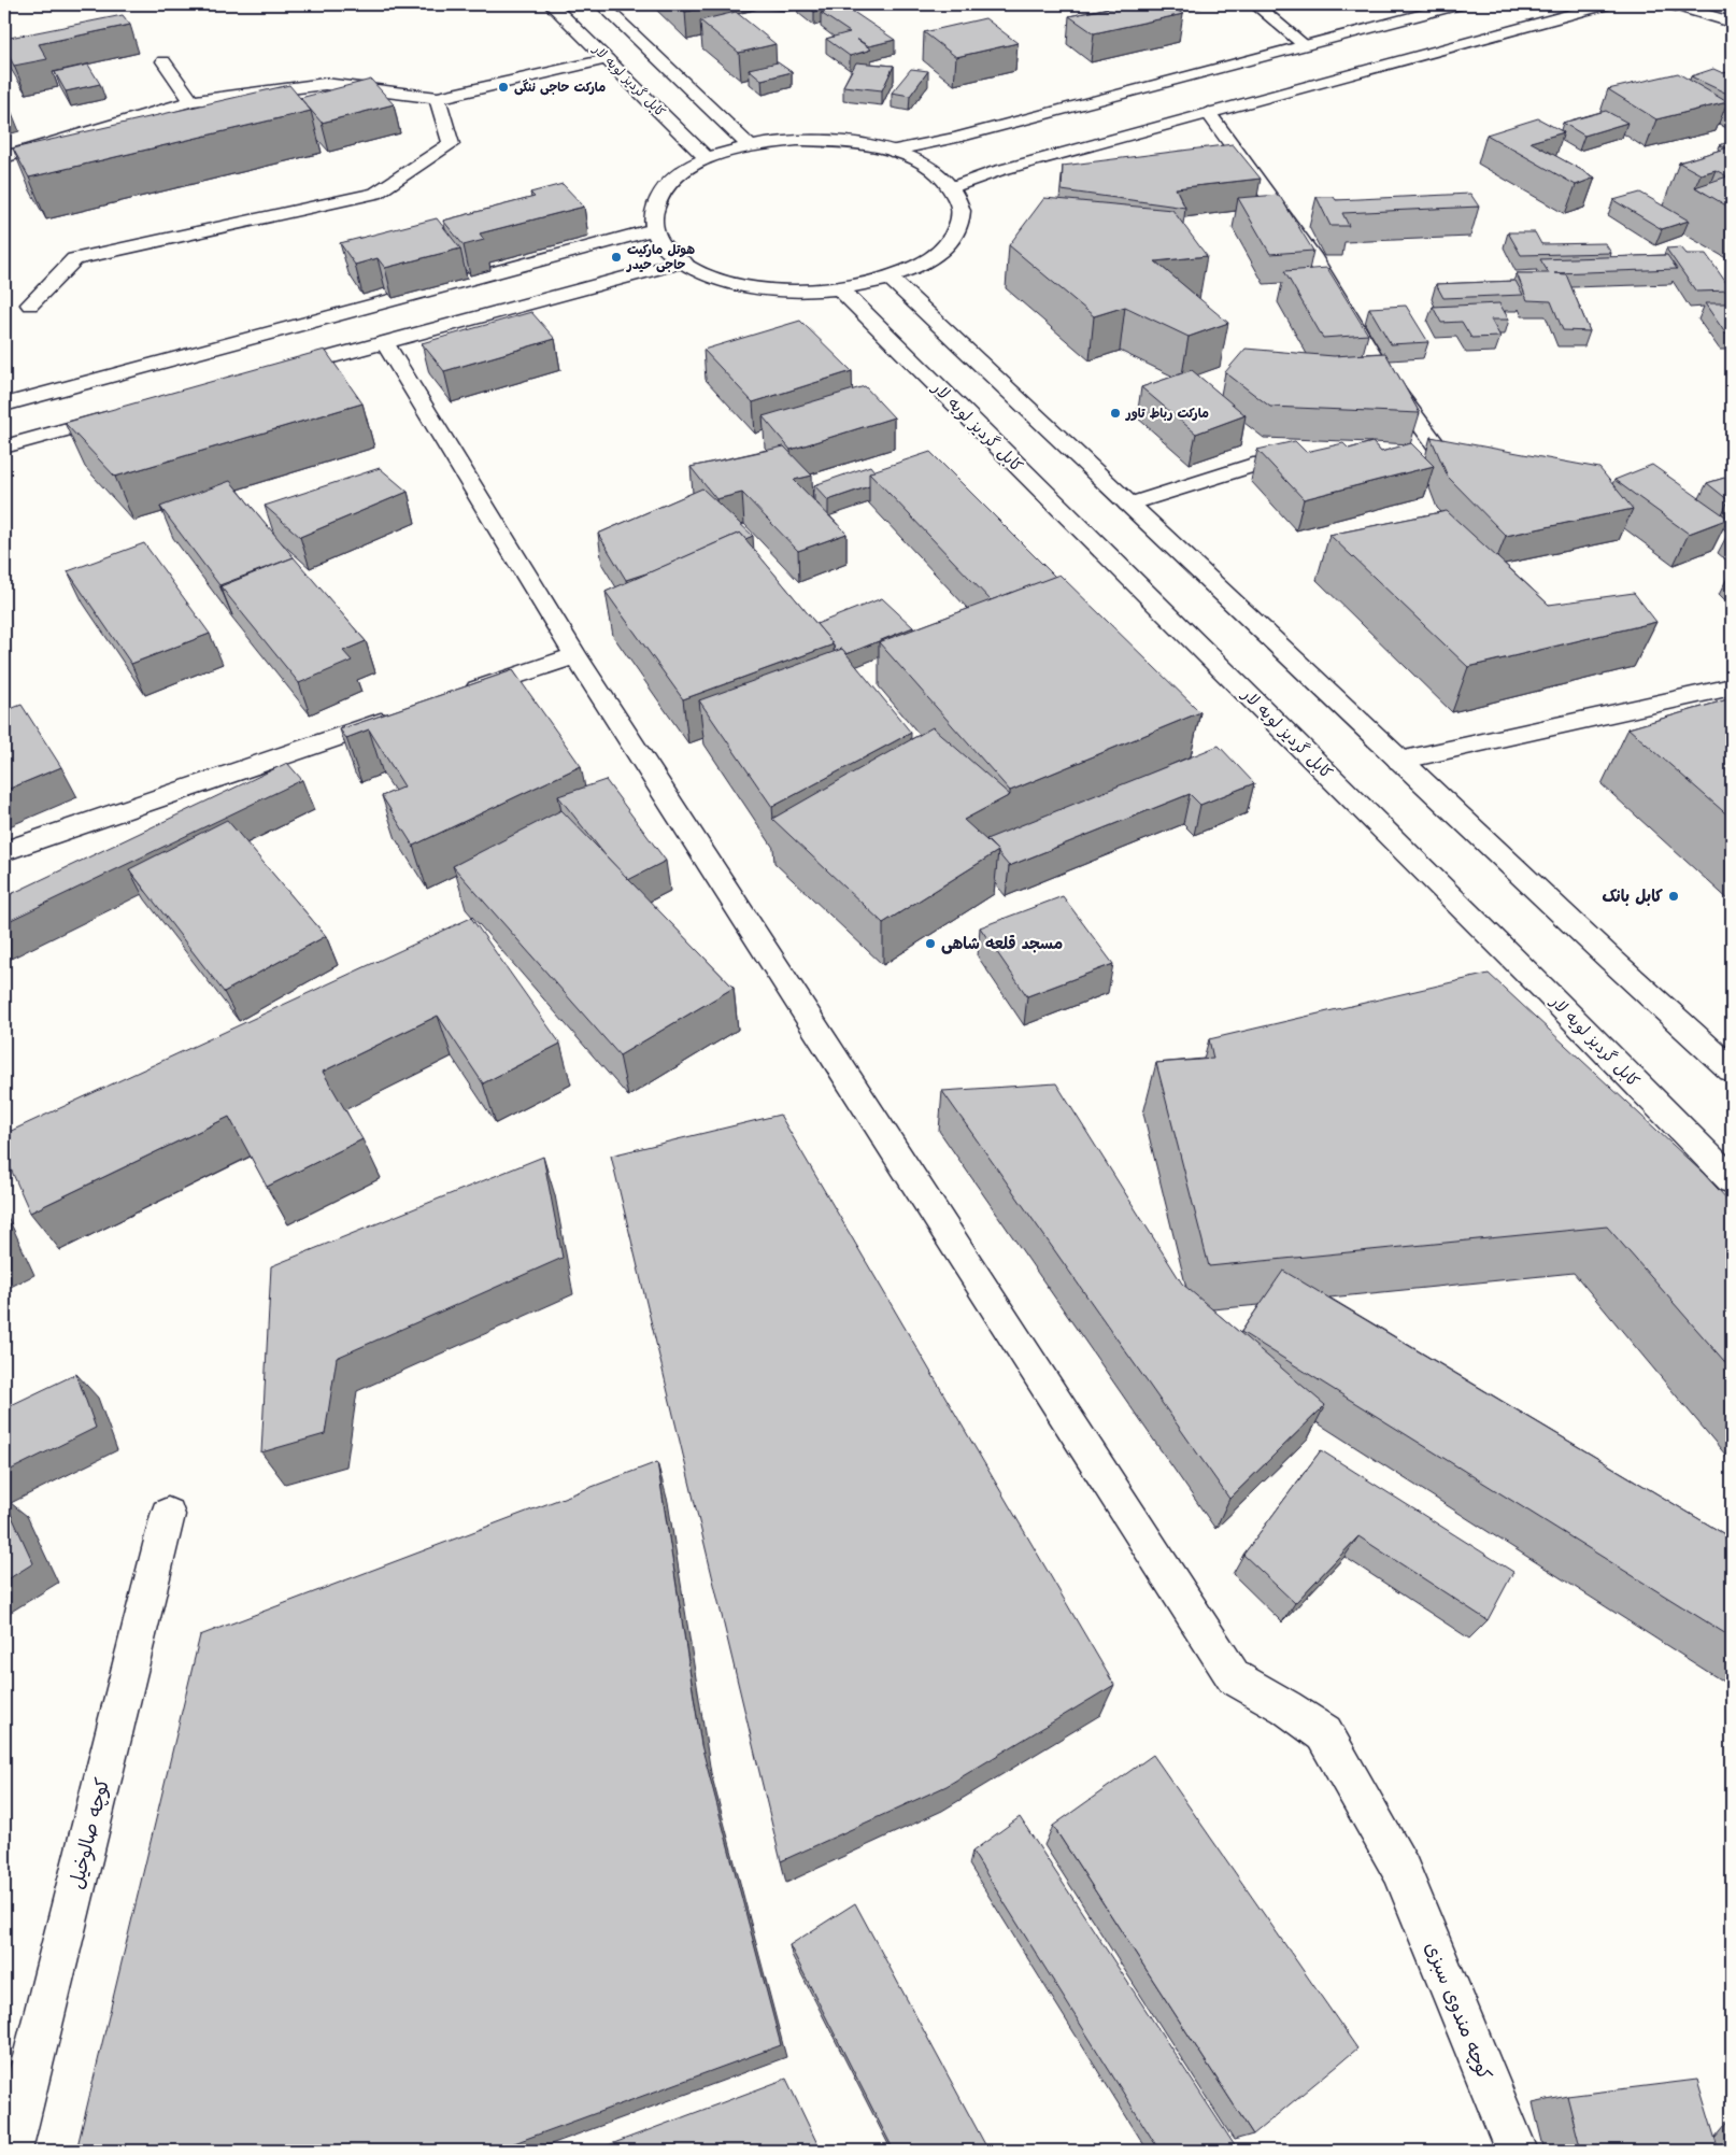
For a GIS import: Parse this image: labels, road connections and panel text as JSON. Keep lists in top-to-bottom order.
{
  "streets": {
    "main road": ["کابل گردیز لویه لار", "کوچه صالوخیل", "کوچه مندوی سبزی"]
  },
  "places": [
    "مارکت حاجی ننگی",
    "هوتل مارکیت حاجی حیدر",
    "مارکت رباط تاور",
    "کابل بانک",
    "مسجد قلعه شاهی"
  ]
}
